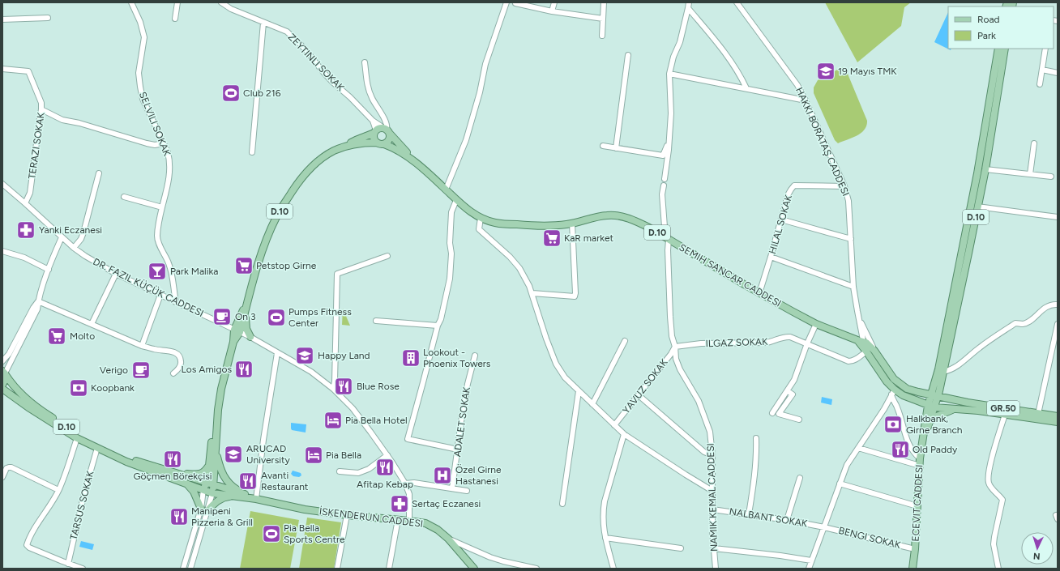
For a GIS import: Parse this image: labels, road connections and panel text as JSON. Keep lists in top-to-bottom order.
{
  "streets": {
    "main road": [
      "D.10",
      "SEMIH SANCAR CADDESI",
      "GR.50",
      "ECEVIT CADDESI",
      "İSKENDERUN CADDESI"
    ],
    "street": [
      "ZEYTINLI SOKAK",
      "SELVILI SOKAK",
      "TERAZI SOKAK",
      "HILAL SOKAK",
      "ILGAZ SOKAK",
      "YAVUZ SOKAK",
      "ADALET SOKAK",
      "TARSUS SOKAK",
      "NALBANT SOKAK",
      "BENGI SOKAK"
    ]
  },
  "crossings": [
    ["ZEYTINLI SOKAK", "SEMIH SANCAR CADDESI"],
    ["D.10", "SEMIH SANCAR CADDESI"],
    ["D.10", "GR.50"],
    ["D.10", "ECEVIT CADDESI"],
    ["D.10", "TARSUS SOKAK"],
    ["HILAL SOKAK", "SEMIH SANCAR CADDESI"],
    ["SEMIH SANCAR CADDESI", "ILGAZ SOKAK"],
    ["SEMIH SANCAR CADDESI", "GR.50"],
    ["SEMIH SANCAR CADDESI", "ECEVIT CADDESI"],
    ["ILGAZ SOKAK", "YAVUZ SOKAK"],
    ["ECEVIT CADDESI", "BENGI SOKAK"],
    ["NALBANT SOKAK", "BENGI SOKAK"]
  ],
  "places": {
    "school or university": ["19 Mayıs TMK", "Happy Land", "ARUCAD University"],
    "sports": ["Club 216", "Pumps Fitness Center", "Pia Bella Sports Centre"],
    "pharmacy": ["Yanki Eczanesi", "Sertaç Eczanesi"],
    "supermarket": ["KaR market", "Petstop Girne", "Molto"],
    "bar": ["Park Malika"],
    "cafe": ["On 3", "Verigo"],
    "building": ["Lookout - Phoenix Towers"],
    "restaurant": [
      "Los Amigos",
      "Blue Rose",
      "Old Paddy",
      "Göçmen Börekçisi",
      "Afitap Kebap",
      "Avanti Restaurant",
      "Manipeni Pizzeria & Grill"
    ],
    "bank": ["Koopbank", "Halkbank, Girne Branch"],
    "hotel": ["Pia Bella Hotel", "Pia Bella"],
    "hospital": ["Özel Girne Hastanesi"]
  },
  "legend": ["Road", "Park"],
  "north": "bottom"
}
